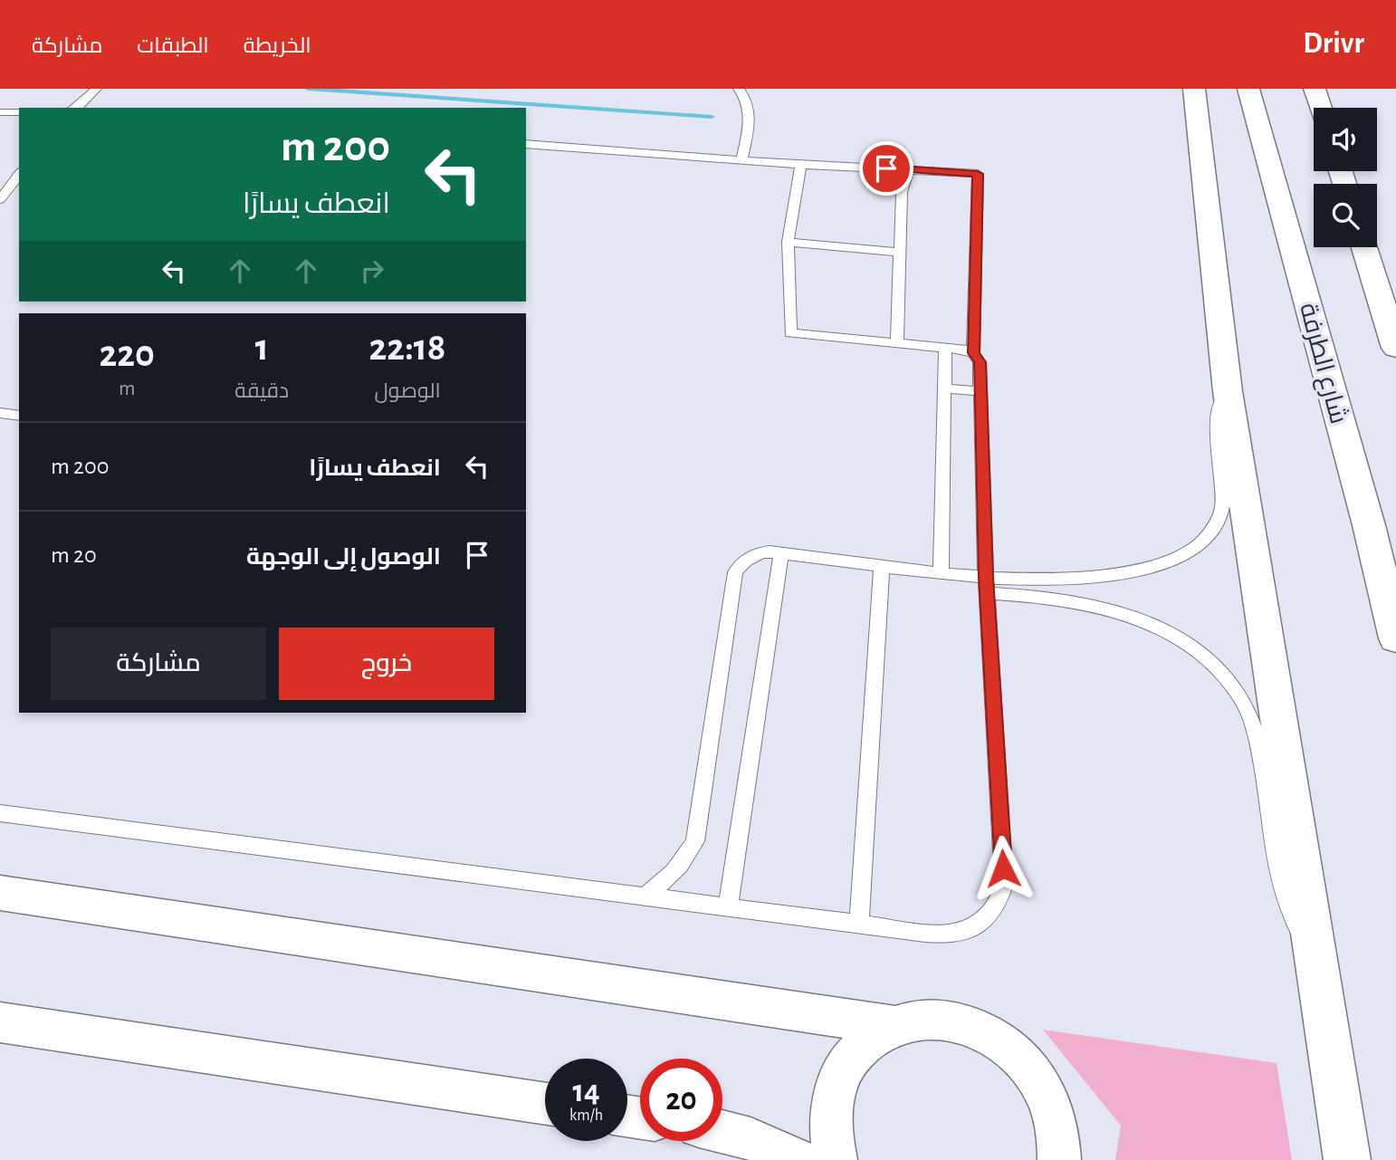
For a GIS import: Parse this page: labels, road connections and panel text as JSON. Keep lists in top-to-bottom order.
{
  "streets": {
    "main road": ["شارع الطرفة"]
  },
  "page": {
    "header": "Drivr",
    "nav": ["الخريطة", "الطبقات", "مشاركة"],
    "turn": ["200 m", "انعطف يسارًا"],
    "eta": [
      "22:18",
      "الوصول",
      "1",
      "دقيقة",
      "220",
      "m"
    ],
    "list": [
      {
        "name": "انعطف يسارًا",
        "value": "200 m"
      },
      {
        "name": "الوصول إلى الوجهة",
        "value": "20 m"
      }
    ],
    "buttons": ["خروج", "مشاركة"],
    "speed": "14 km/h",
    "limit": "20"
  }
}
